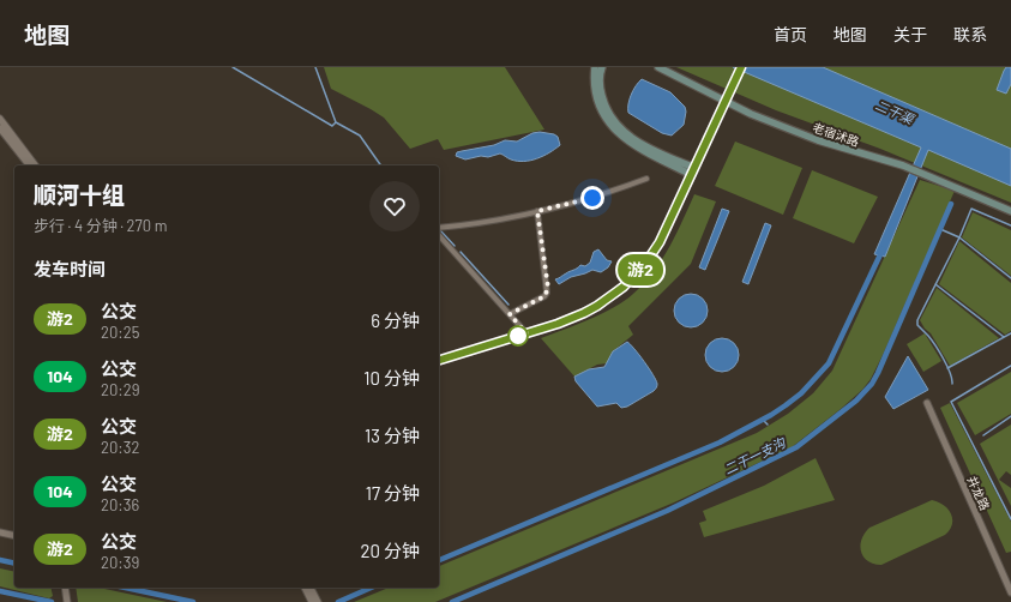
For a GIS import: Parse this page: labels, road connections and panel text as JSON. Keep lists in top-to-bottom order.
{
  "streets": {
    "main road": ["老宿沭路"],
    "street": ["井龙路"]
  },
  "water": ["二干渠", "二干一支沟"],
  "lines": ["bus line 游2"],
  "page": {
    "header": "地图",
    "nav": [
      "首页",
      "地图",
      "关于",
      "联系"
    ],
    "on_map": "游2",
    "heading": [
      ["顺河十组", "步行 · 4 分钟 · 270 m"],
      "发车时间"
    ],
    "list": [
      {
        "mark": "游2",
        "name": "公交",
        "note": "20:25",
        "value": "6 分钟"
      },
      {
        "mark": "104",
        "name": "公交",
        "note": "20:29",
        "value": "10 分钟"
      },
      {
        "mark": "游2",
        "name": "公交",
        "note": "20:32",
        "value": "13 分钟"
      },
      {
        "mark": "104",
        "name": "公交",
        "note": "20:36",
        "value": "17 分钟"
      },
      {
        "mark": "游2",
        "name": "公交",
        "note": "20:39",
        "value": "20 分钟"
      }
    ]
  }
}
